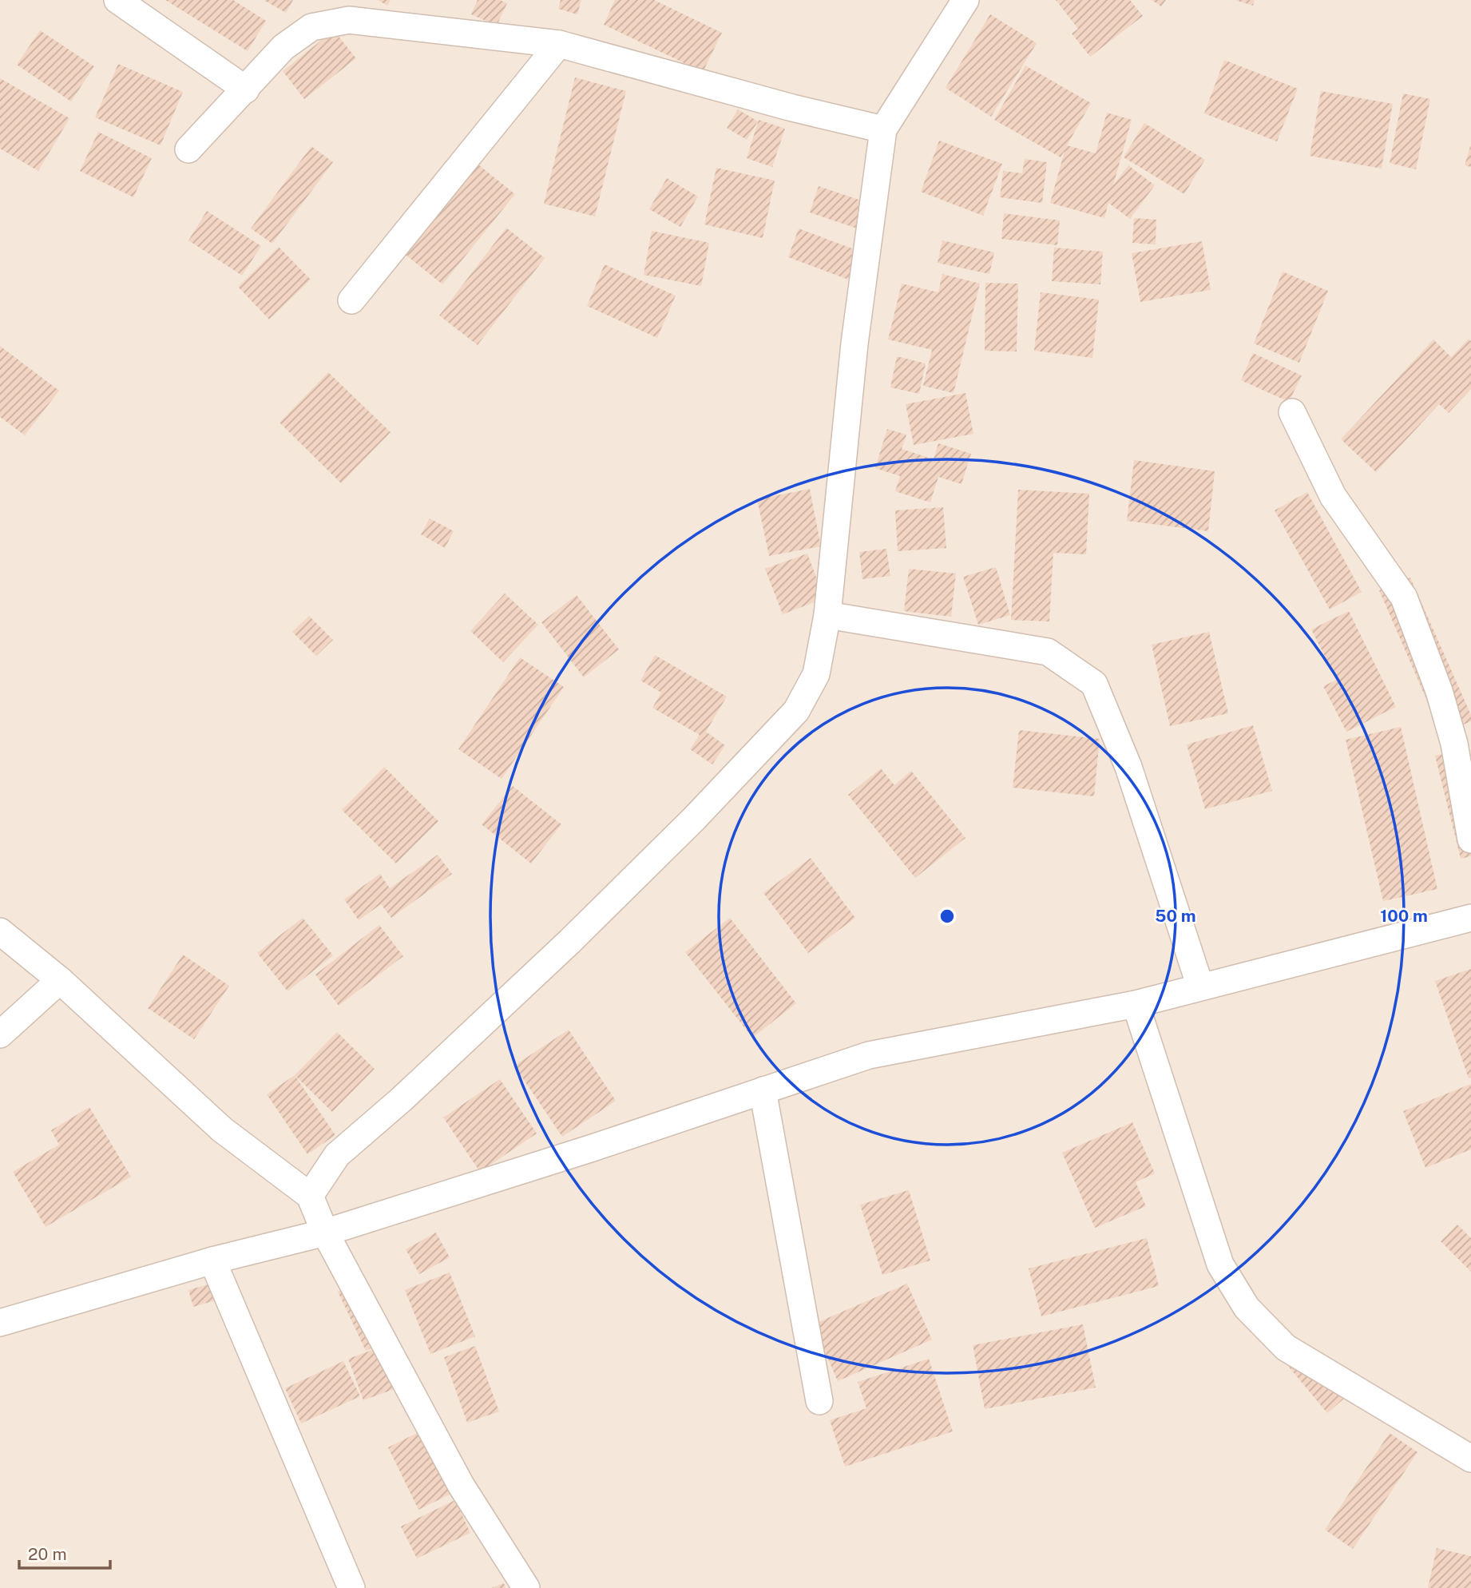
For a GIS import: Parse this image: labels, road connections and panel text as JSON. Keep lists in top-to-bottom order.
{
  "scale_bar": "20 m",
  "rings": ["50 m", "100 m"]
}
